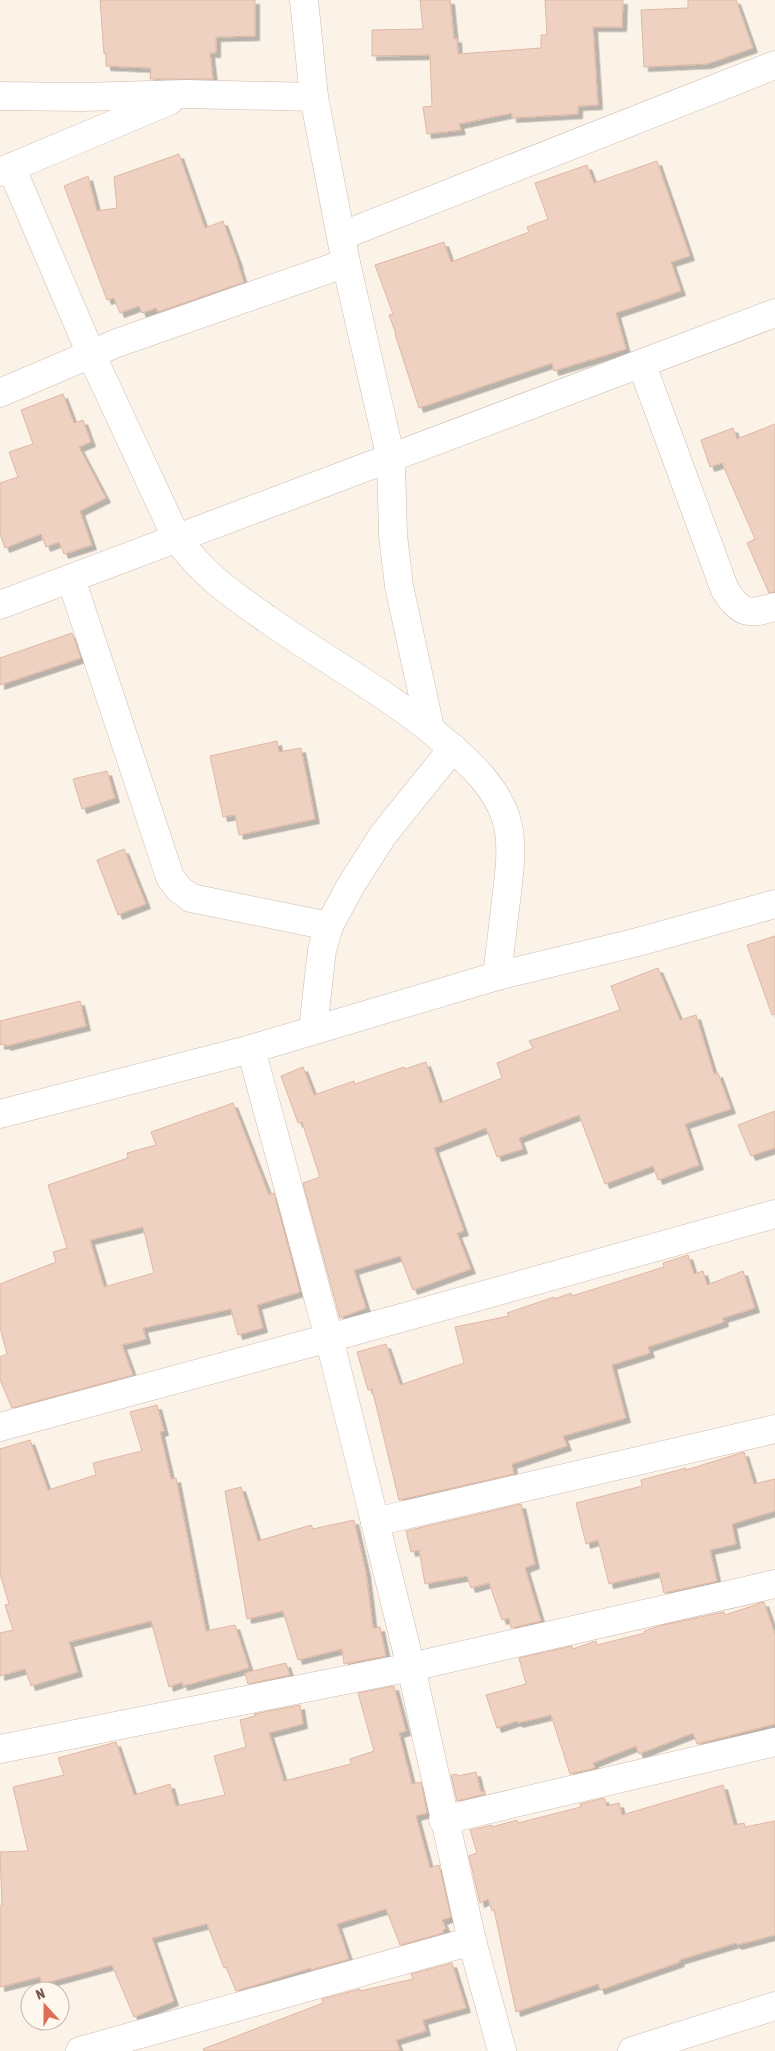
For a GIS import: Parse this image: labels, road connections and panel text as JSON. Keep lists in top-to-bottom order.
{
  "north": "top"
}
